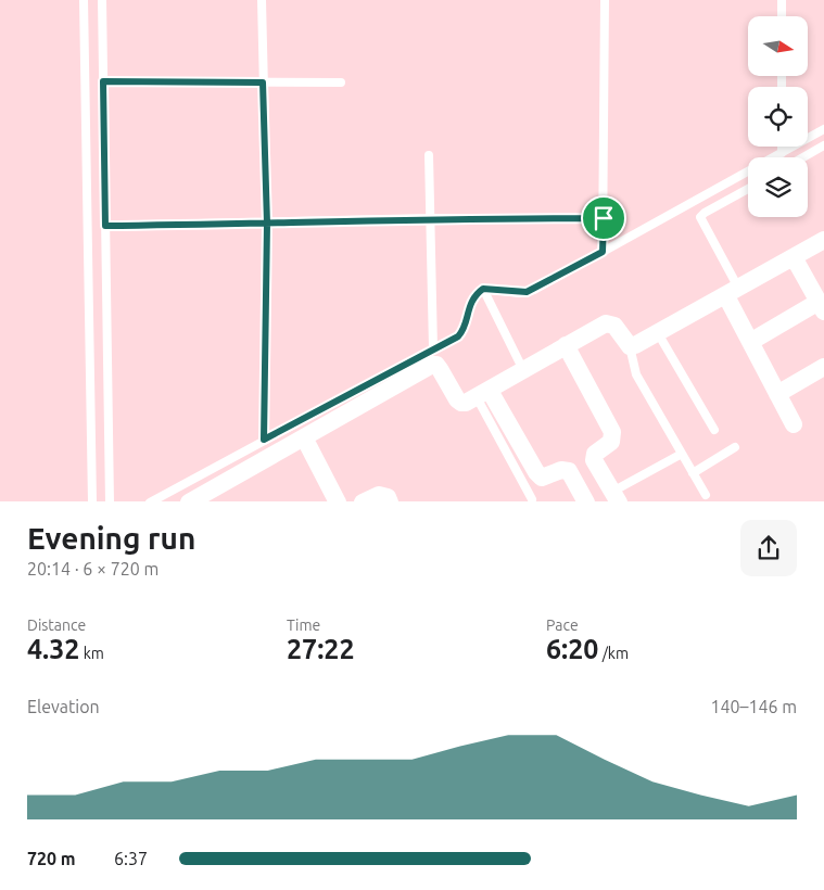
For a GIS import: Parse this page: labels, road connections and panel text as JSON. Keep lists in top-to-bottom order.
{
  "north": "right",
  "page": {
    "heading": ["Evening run", "20:14 · 6 × 720 m"],
    "stats": [
      ["Distance", "4.32 km"],
      ["Time", "27:22"],
      ["Pace", "6:20 /km"]
    ],
    "chart": ["Elevation", "140–146 m"],
    "list": [
      {
        "name": "720 m",
        "note": "6:37"
      }
    ]
  }
}
